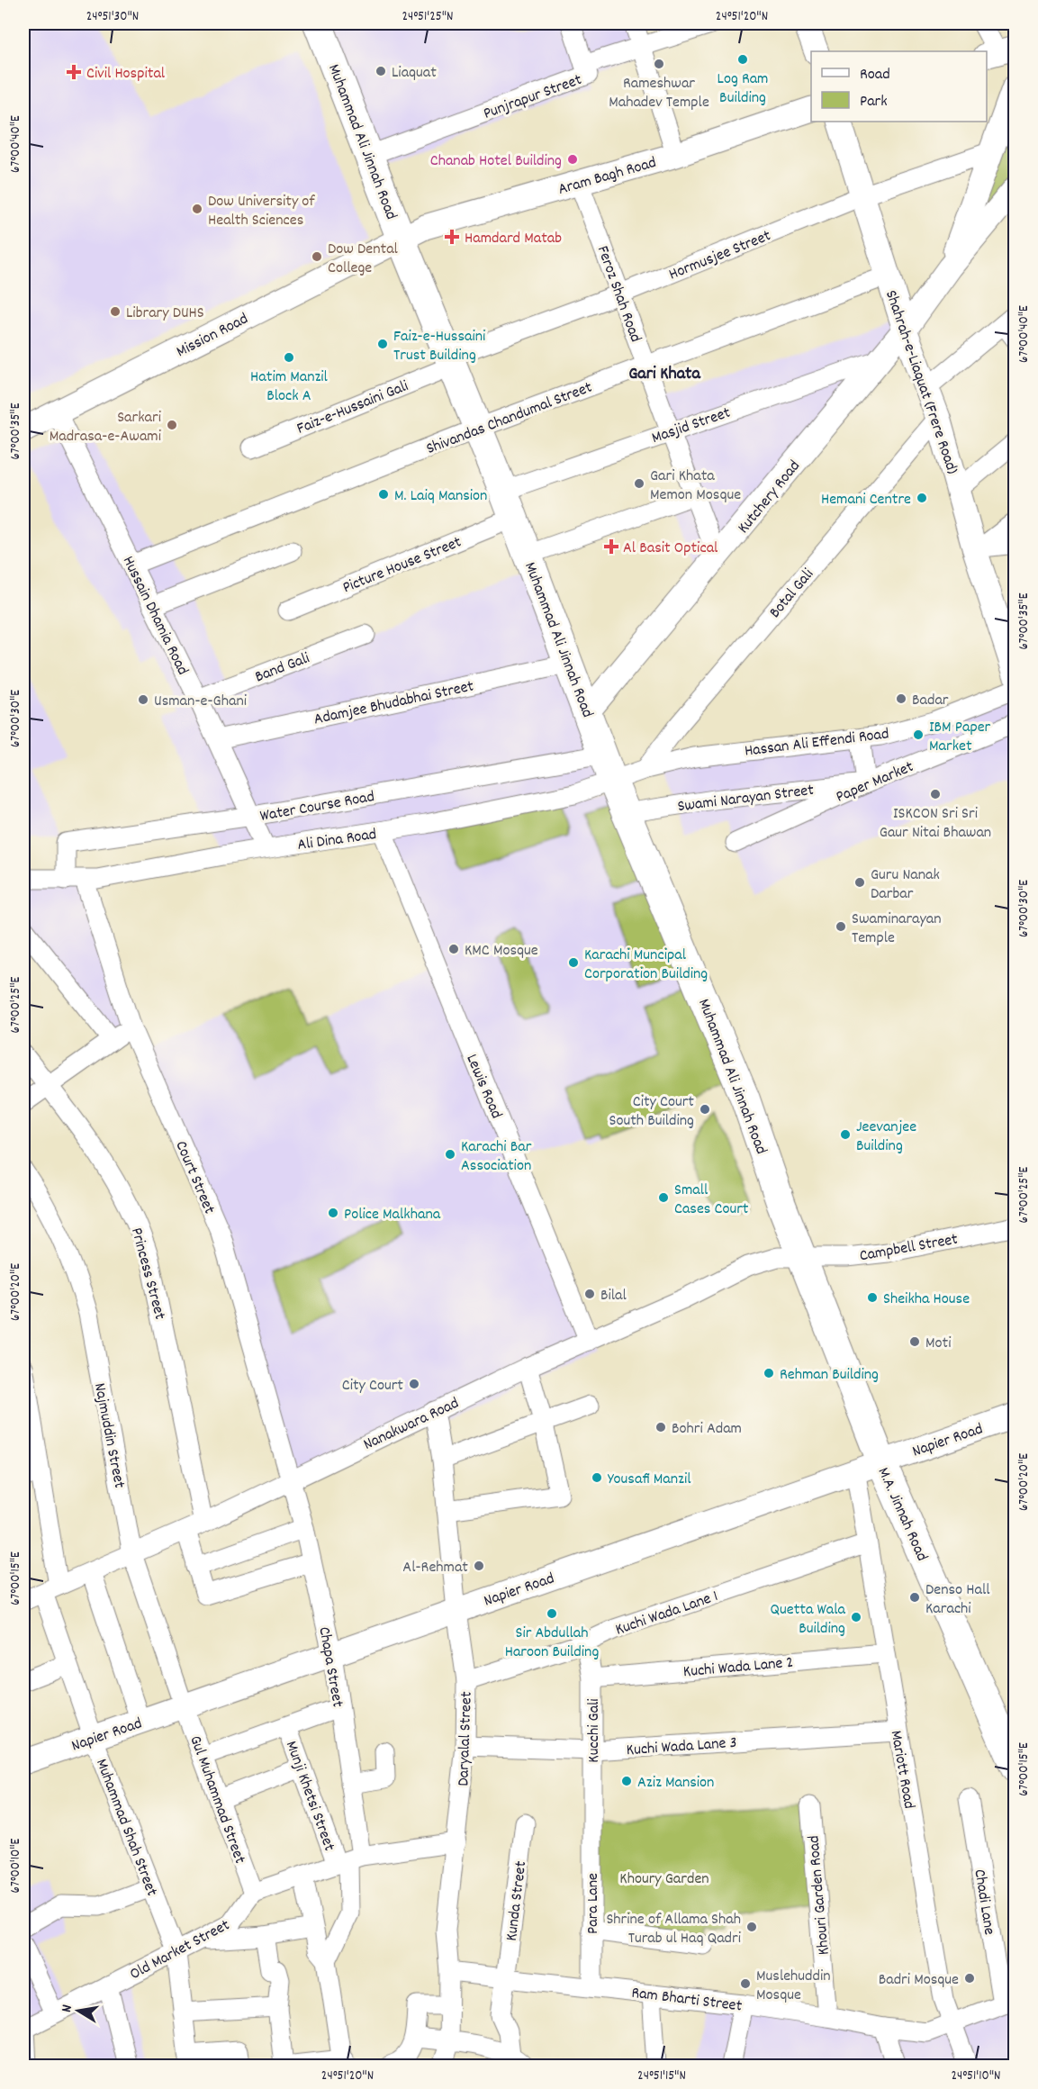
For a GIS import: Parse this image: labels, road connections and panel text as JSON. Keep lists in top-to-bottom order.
{
  "streets": {
    "highway": ["Muhammad Ali Jinnah Road", "M.A. Jinnah Road"],
    "main road": [
      "Aram Bagh Road",
      "Mission Road",
      "Shahrah-e-Liaquat (Frere Road)",
      "Kutchery Road",
      "Napier Road"
    ],
    "street": [
      "Punjrapur Street",
      "Hormusjee Street",
      "Feroz Shah Road",
      "Faiz-e-Hussaini Gali",
      "Shivandas Chandumal Street",
      "Masjid Street",
      "Picture House Street",
      "Botal Gali",
      "Hussain Dhamia Road",
      "Band Gali",
      "Adamjee Bhudabhai Street",
      "Hassan Ali Effendi Road",
      "Paper Market",
      "Swami Narayan Street",
      "Water Course Road",
      "Ali Dina Road",
      "Lewis Road",
      "Court Street",
      "Campbell Street",
      "Princess Street",
      "Nanakwara Road",
      "Najmuddin Street",
      "Kuchi Wada Lane 1",
      "Kuchi Wada Lane 2",
      "Chapa Street",
      "Kucchi Gali",
      "Daryalal Street",
      "Kuchi Wada Lane 3",
      "Mariott Road",
      "Munji Khetsi Street",
      "Gul Muhammad Street",
      "Muhammad Shah Street",
      "Khouri Garden Road",
      "Kunda Street",
      "Chadi Lane",
      "Para Lane",
      "Old Market Street",
      "Ram Bharti Street"
    ]
  },
  "crossings": [
    ["Punjrapur Street", "Muhammad Ali Jinnah Road"],
    ["Muhammad Ali Jinnah Road", "Aram Bagh Road"],
    ["Muhammad Ali Jinnah Road", "Hormusjee Street"],
    ["Muhammad Ali Jinnah Road", "Mission Road"],
    ["Muhammad Ali Jinnah Road", "Faiz-e-Hussaini Gali"],
    ["Muhammad Ali Jinnah Road", "Shivandas Chandumal Street"],
    ["Muhammad Ali Jinnah Road", "Masjid Street"],
    ["Muhammad Ali Jinnah Road", "Kutchery Road"],
    ["Muhammad Ali Jinnah Road", "Picture House Street"],
    ["Muhammad Ali Jinnah Road", "Adamjee Bhudabhai Street"],
    ["Muhammad Ali Jinnah Road", "Swami Narayan Street"],
    ["Muhammad Ali Jinnah Road", "Water Course Road"],
    ["Muhammad Ali Jinnah Road", "Ali Dina Road"],
    ["Muhammad Ali Jinnah Road", "Campbell Street"],
    ["Muhammad Ali Jinnah Road", "Nanakwara Road"],
    ["Muhammad Ali Jinnah Road", "M.A. Jinnah Road"],
    ["Aram Bagh Road", "Feroz Shah Road"],
    ["Aram Bagh Road", "Mission Road"],
    ["Hormusjee Street", "Feroz Shah Road"],
    ["Hormusjee Street", "Shahrah-e-Liaquat (Frere Road)"],
    ["Hormusjee Street", "Faiz-e-Hussaini Gali"],
    ["Feroz Shah Road", "Shivandas Chandumal Street"],
    ["Feroz Shah Road", "Masjid Street"],
    ["Feroz Shah Road", "Kutchery Road"],
    ["Mission Road", "Hussain Dhamia Road"],
    ["Shahrah-e-Liaquat (Frere Road)", "Shivandas Chandumal Street"],
    ["Shahrah-e-Liaquat (Frere Road)", "Kutchery Road"],
    ["Shahrah-e-Liaquat (Frere Road)", "Botal Gali"],
    ["Shivandas Chandumal Street", "Hussain Dhamia Road"],
    ["Masjid Street", "Kutchery Road"],
    ["Botal Gali", "Hassan Ali Effendi Road"],
    ["Botal Gali", "Ali Dina Road"],
    ["Hussain Dhamia Road", "Band Gali"],
    ["Hussain Dhamia Road", "Adamjee Bhudabhai Street"],
    ["Hussain Dhamia Road", "Water Course Road"],
    ["Hussain Dhamia Road", "Ali Dina Road"],
    ["Hassan Ali Effendi Road", "Ali Dina Road"],
    ["Paper Market", "Swami Narayan Street"],
    ["Water Course Road", "Ali Dina Road"],
    ["Ali Dina Road", "Lewis Road"],
    ["Ali Dina Road", "Court Street"],
    ["Lewis Road", "Nanakwara Road"],
    ["Court Street", "Nanakwara Road"],
    ["Court Street", "Chapa Street"],
    ["Campbell Street", "Nanakwara Road"],
    ["Campbell Street", "M.A. Jinnah Road"],
    ["Princess Street", "Nanakwara Road"],
    ["Nanakwara Road", "Najmuddin Street"],
    ["Nanakwara Road", "M.A. Jinnah Road"],
    ["Nanakwara Road", "Chapa Street"],
    ["Nanakwara Road", "Daryalal Street"],
    ["Nanakwara Road", "Muhammad Shah Street"],
    ["Najmuddin Street", "Napier Road"],
    ["Najmuddin Street", "Gul Muhammad Street"],
    ["Napier Road", "M.A. Jinnah Road"],
    ["Napier Road", "Chapa Street"],
    ["Napier Road", "Daryalal Street"],
    ["Napier Road", "Mariott Road"],
    ["Napier Road", "Gul Muhammad Street"],
    ["Napier Road", "Muhammad Shah Street"],
    ["Kuchi Wada Lane 1", "Kucchi Gali"],
    ["Kuchi Wada Lane 1", "Daryalal Street"],
    ["Kuchi Wada Lane 1", "Mariott Road"],
    ["Kuchi Wada Lane 2", "Kucchi Gali"],
    ["Kuchi Wada Lane 2", "Mariott Road"],
    ["Chapa Street", "Munji Khetsi Street"],
    ["Kucchi Gali", "Kuchi Wada Lane 3"],
    ["Kucchi Gali", "Para Lane"],
    ["Daryalal Street", "Kuchi Wada Lane 3"],
    ["Daryalal Street", "Ram Bharti Street"],
    ["Kuchi Wada Lane 3", "Mariott Road"],
    ["Mariott Road", "Ram Bharti Street"],
    ["Gul Muhammad Street", "Old Market Street"],
    ["Muhammad Shah Street", "Old Market Street"],
    ["Khouri Garden Road", "Ram Bharti Street"],
    ["Kunda Street", "Ram Bharti Street"],
    ["Chadi Lane", "Ram Bharti Street"],
    ["Para Lane", "Ram Bharti Street"]
  ],
  "districts": ["Gari Khata"],
  "parks": ["Khoury Garden"],
  "places": {
    "other": [
      "Log Ram Building",
      "Rameshwar Mahadev Temple",
      "Liaquat",
      "Chanab Hotel Building",
      "Dow University of Health Sciences",
      "Dow Dental College",
      "Library DUHS",
      "Faiz-e-Hussaini Trust Building",
      "Hatim Manzil Block A",
      "Sarkari Madrasa-e-Awami",
      "Gari Khata Memon Mosque",
      "M. Laiq Mansion",
      "Hemani Centre",
      "Badar",
      "Usman-e-Ghani",
      "IBM Paper Market",
      "ISKCON Sri Sri Gaur Nitai Bhawan",
      "Guru Nanak Darbar",
      "Swaminarayan Temple",
      "KMC Mosque",
      "Karachi Muncipal Corporation Building",
      "City Court South Building",
      "Jeevanjee Building",
      "Karachi Bar Association",
      "Small Cases Court",
      "Police Malkhana",
      "Bilal",
      "Sheikha House",
      "Moti",
      "Rehman Building",
      "City Court",
      "Bohri Adam",
      "Yousafi Manzil",
      "Al-Rehmat",
      "Denso Hall Karachi",
      "Sir Abdullah Haroon Building",
      "Quetta Wala Building",
      "Aziz Mansion",
      "Shrine of Allama Shah Turab ul Haq Qadri",
      "Badri Mosque",
      "Muslehuddin Mosque"
    ],
    "health": ["Civil Hospital", "Hamdard Matab", "Al Basit Optical"]
  },
  "legend": ["Road", "Park"],
  "north": "left",
  "coordinates": [
    "24°51'30\"N",
    "24°51'25\"N",
    "24°51'20\"N",
    "67°00'40\"E",
    "67°00'35\"E",
    "67°00'30\"E",
    "67°00'25\"E",
    "67°00'20\"E",
    "67°00'15\"E",
    "67°00'10\"E",
    "24°51'15\"N",
    "24°51'10\"N"
  ]
}
